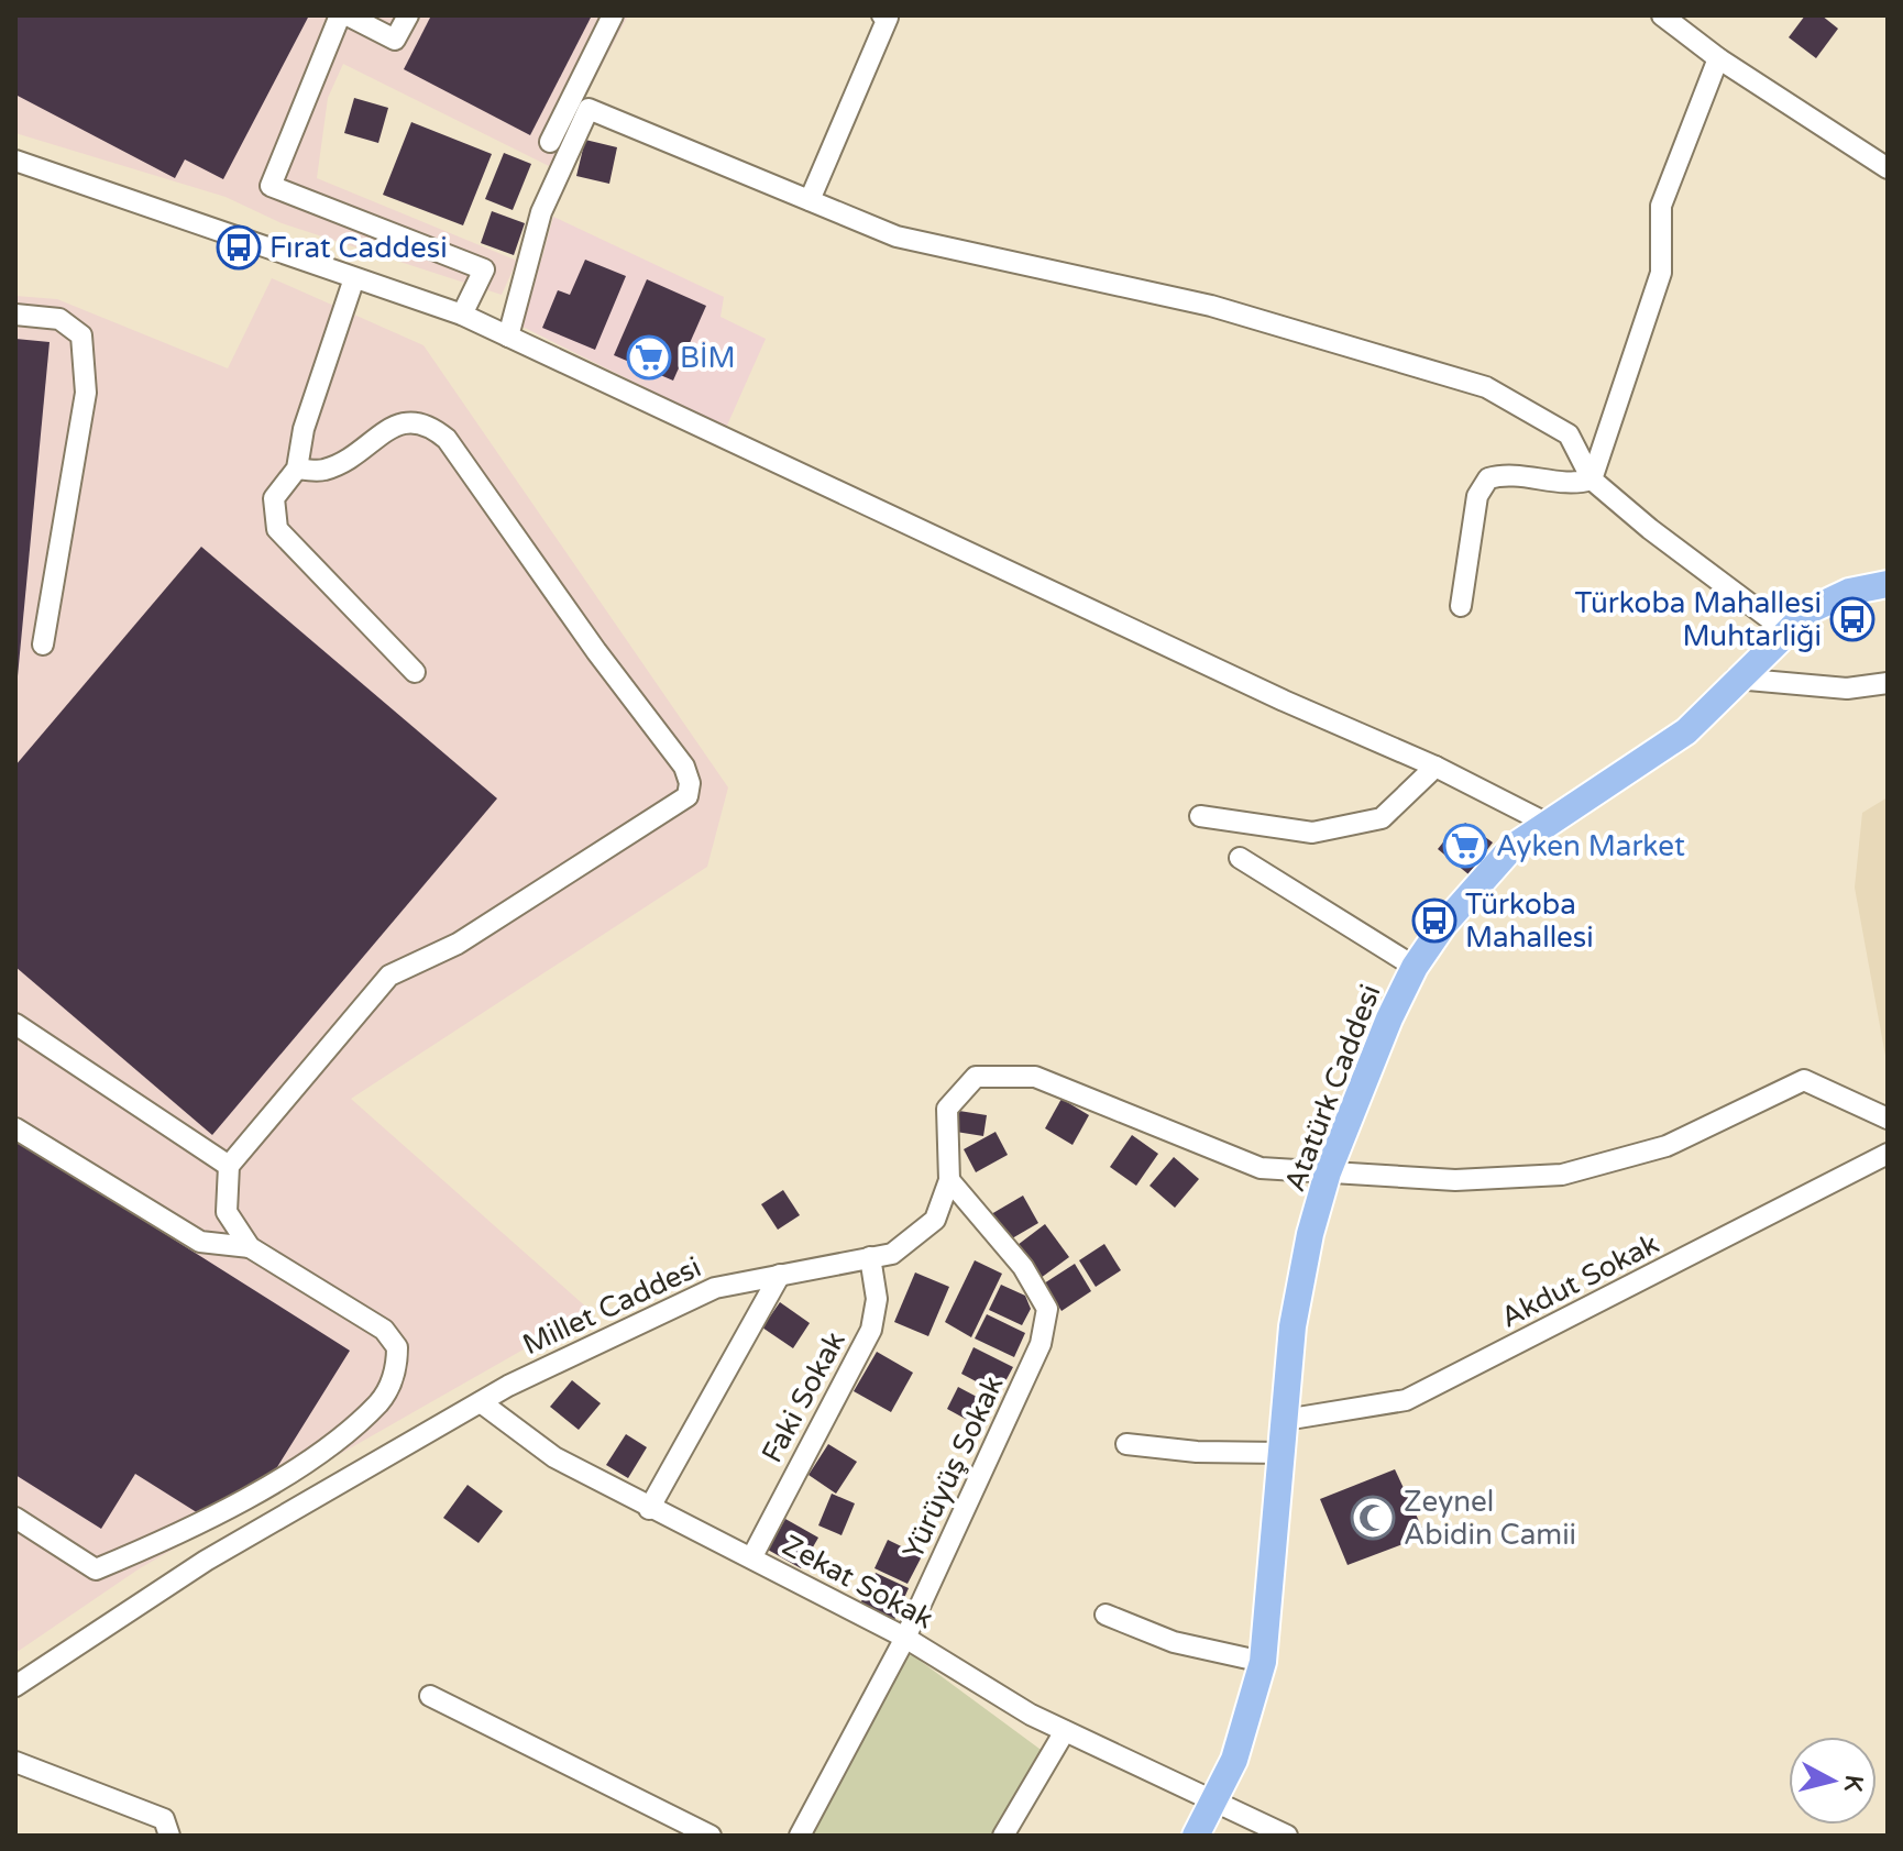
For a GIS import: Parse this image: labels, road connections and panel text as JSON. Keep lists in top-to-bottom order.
{
  "streets": {
    "main road": ["Atatürk Caddesi"],
    "street": [
      "Akdut Sokak",
      "Millet Caddesi",
      "Faki Sokak",
      "Yürüyüş Sokak",
      "Zekat Sokak"
    ]
  },
  "crossings": [
    ["Atatürk Caddesi", "Akdut Sokak"],
    ["Atatürk Caddesi", "Millet Caddesi"],
    ["Atatürk Caddesi", "Zekat Sokak"],
    ["Millet Caddesi", "Faki Sokak"],
    ["Millet Caddesi", "Yürüyüş Sokak"],
    ["Millet Caddesi", "Zekat Sokak"],
    ["Faki Sokak", "Zekat Sokak"],
    ["Yürüyüş Sokak", "Zekat Sokak"]
  ],
  "places": {
    "bus stop": ["Fırat Caddesi", "Türkoba Mahallesi Muhtarliği", "Türkoba Mahallesi"],
    "supermarket": ["BİM", "Ayken Market"],
    "mosque": ["Zeynel Abidin Camii"]
  },
  "north": "right"
}
